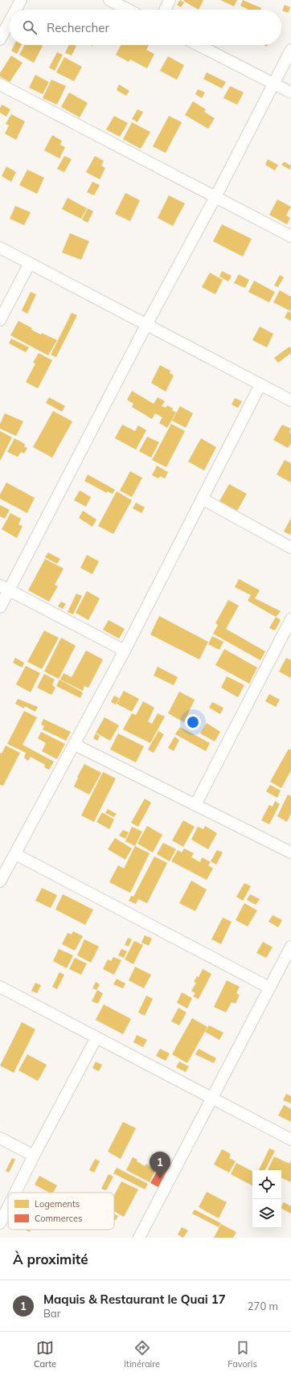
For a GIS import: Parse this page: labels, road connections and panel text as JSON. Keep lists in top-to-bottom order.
{
  "legend": ["Logements", "Commerces"],
  "page": {
    "search": "Rechercher",
    "pins": "1",
    "heading": "À proximité",
    "list": [
      {
        "mark": "1",
        "name": "Maquis & Restaurant le Quai 17",
        "note": "Bar",
        "value": "270 m"
      }
    ],
    "nav": ["Carte", "Itinéraire", "Favoris"]
  }
}
